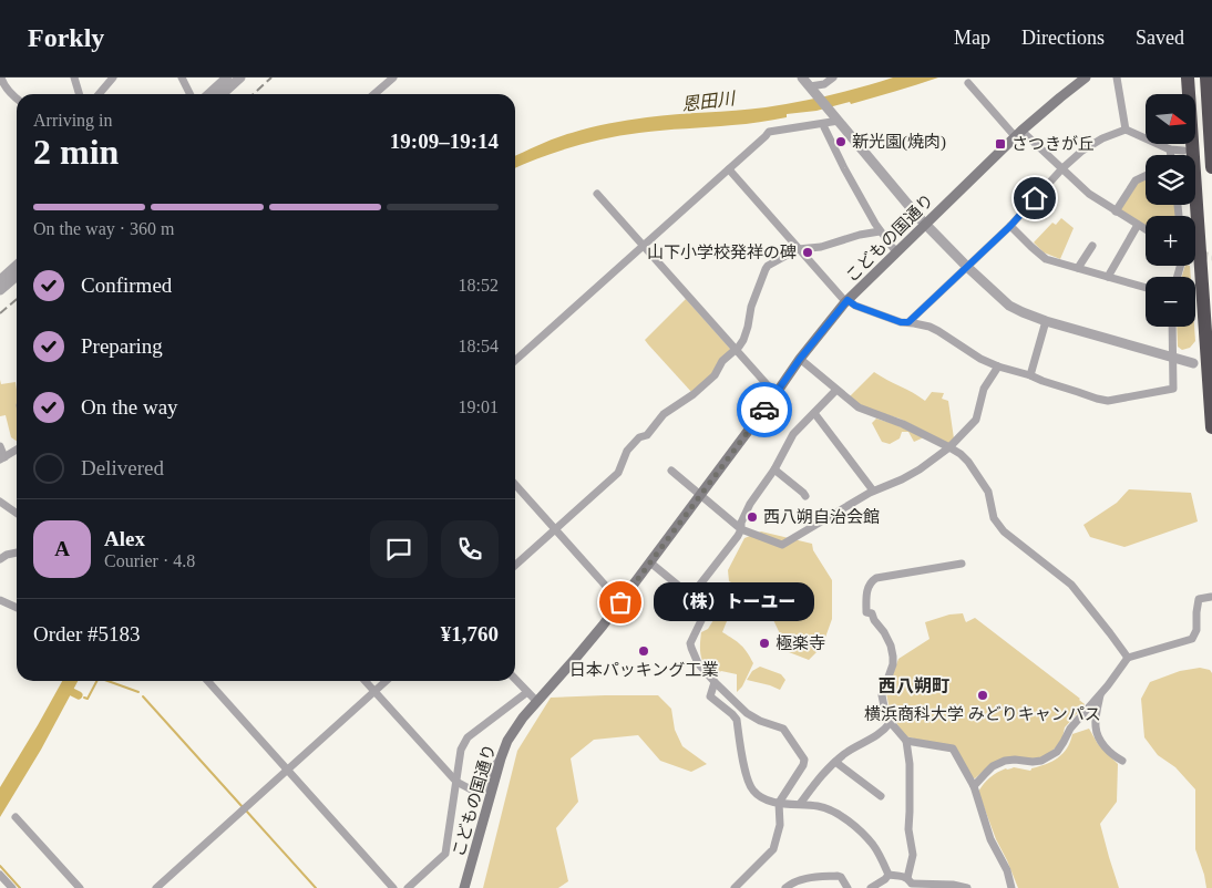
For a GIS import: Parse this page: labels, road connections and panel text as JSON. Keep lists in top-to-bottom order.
{
  "streets": {
    "main road": ["こどもの国通り"]
  },
  "districts": ["西八朔町"],
  "water": ["恩田川"],
  "places": {
    "other": [
      "新光園(焼肉)",
      "山下小学校発祥の碑",
      "西八朔自治会館",
      "（株）トーユー",
      "極楽寺",
      "日本パッキング工業",
      "横浜商科大学 みどりキャンパス"
    ],
    "transit": ["さつきが丘"]
  },
  "north": "right",
  "page": {
    "header": "Forkly",
    "nav": ["Map", "Directions", "Saved"],
    "map_buttons": ["+", "−"],
    "heading": ["2 min", "Arriving in", "19:09–19:14"],
    "panel": [
      "Alex",
      "Courier · 4.8",
      "Order #5183",
      "¥1,760"
    ],
    "bar": "On the way · 360 m",
    "list": [
      ["Confirmed", "18:52"],
      ["Preparing", "18:54"],
      ["On the way", "19:01"],
      "Delivered"
    ],
    "round": "A",
    "bubble": "（株）トーユー"
  }
}
